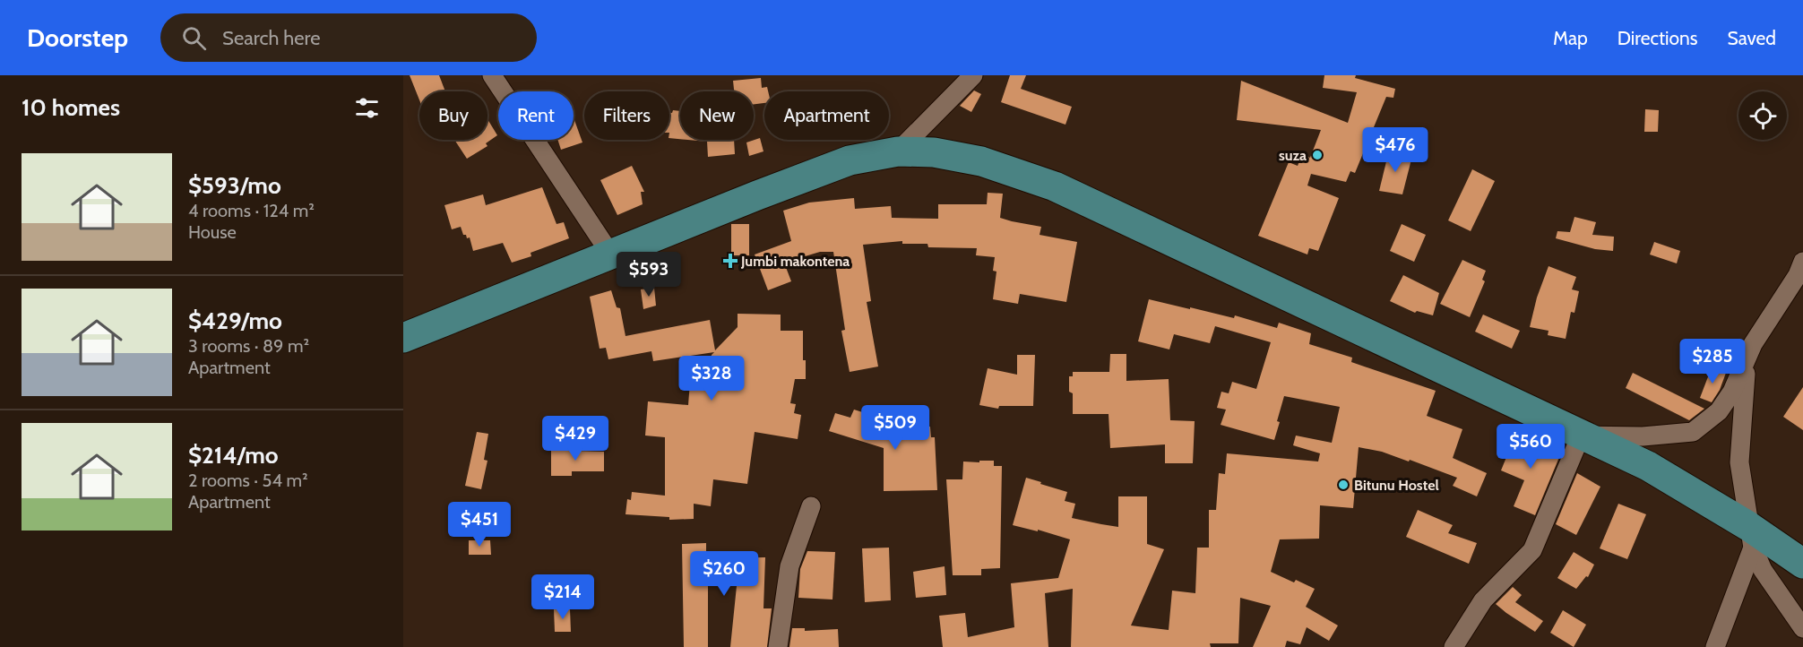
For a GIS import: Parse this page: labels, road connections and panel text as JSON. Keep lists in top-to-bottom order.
{
  "places": {
    "other": ["suza", "Bitunu Hostel"],
    "health": ["Jumbi makontena"]
  },
  "page": {
    "header": "Doorstep",
    "search": "Search here",
    "nav": ["Map", "Directions", "Saved"],
    "heading": "10 homes",
    "chip": [
      "Buy",
      "Rent",
      "Filters",
      "New",
      "Apartment"
    ],
    "price": [
      "$476",
      "$593",
      "$285",
      "$328",
      "$509",
      "$429",
      "$560",
      "$451",
      "$260",
      "$214"
    ],
    "list": [
      {
        "name": "$593/mo",
        "note": "4 rooms · 124 m² · House"
      },
      {
        "name": "$429/mo",
        "note": "3 rooms · 89 m² · Apartment"
      },
      {
        "name": "$214/mo",
        "note": "2 rooms · 54 m² · Apartment"
      }
    ]
  }
}
